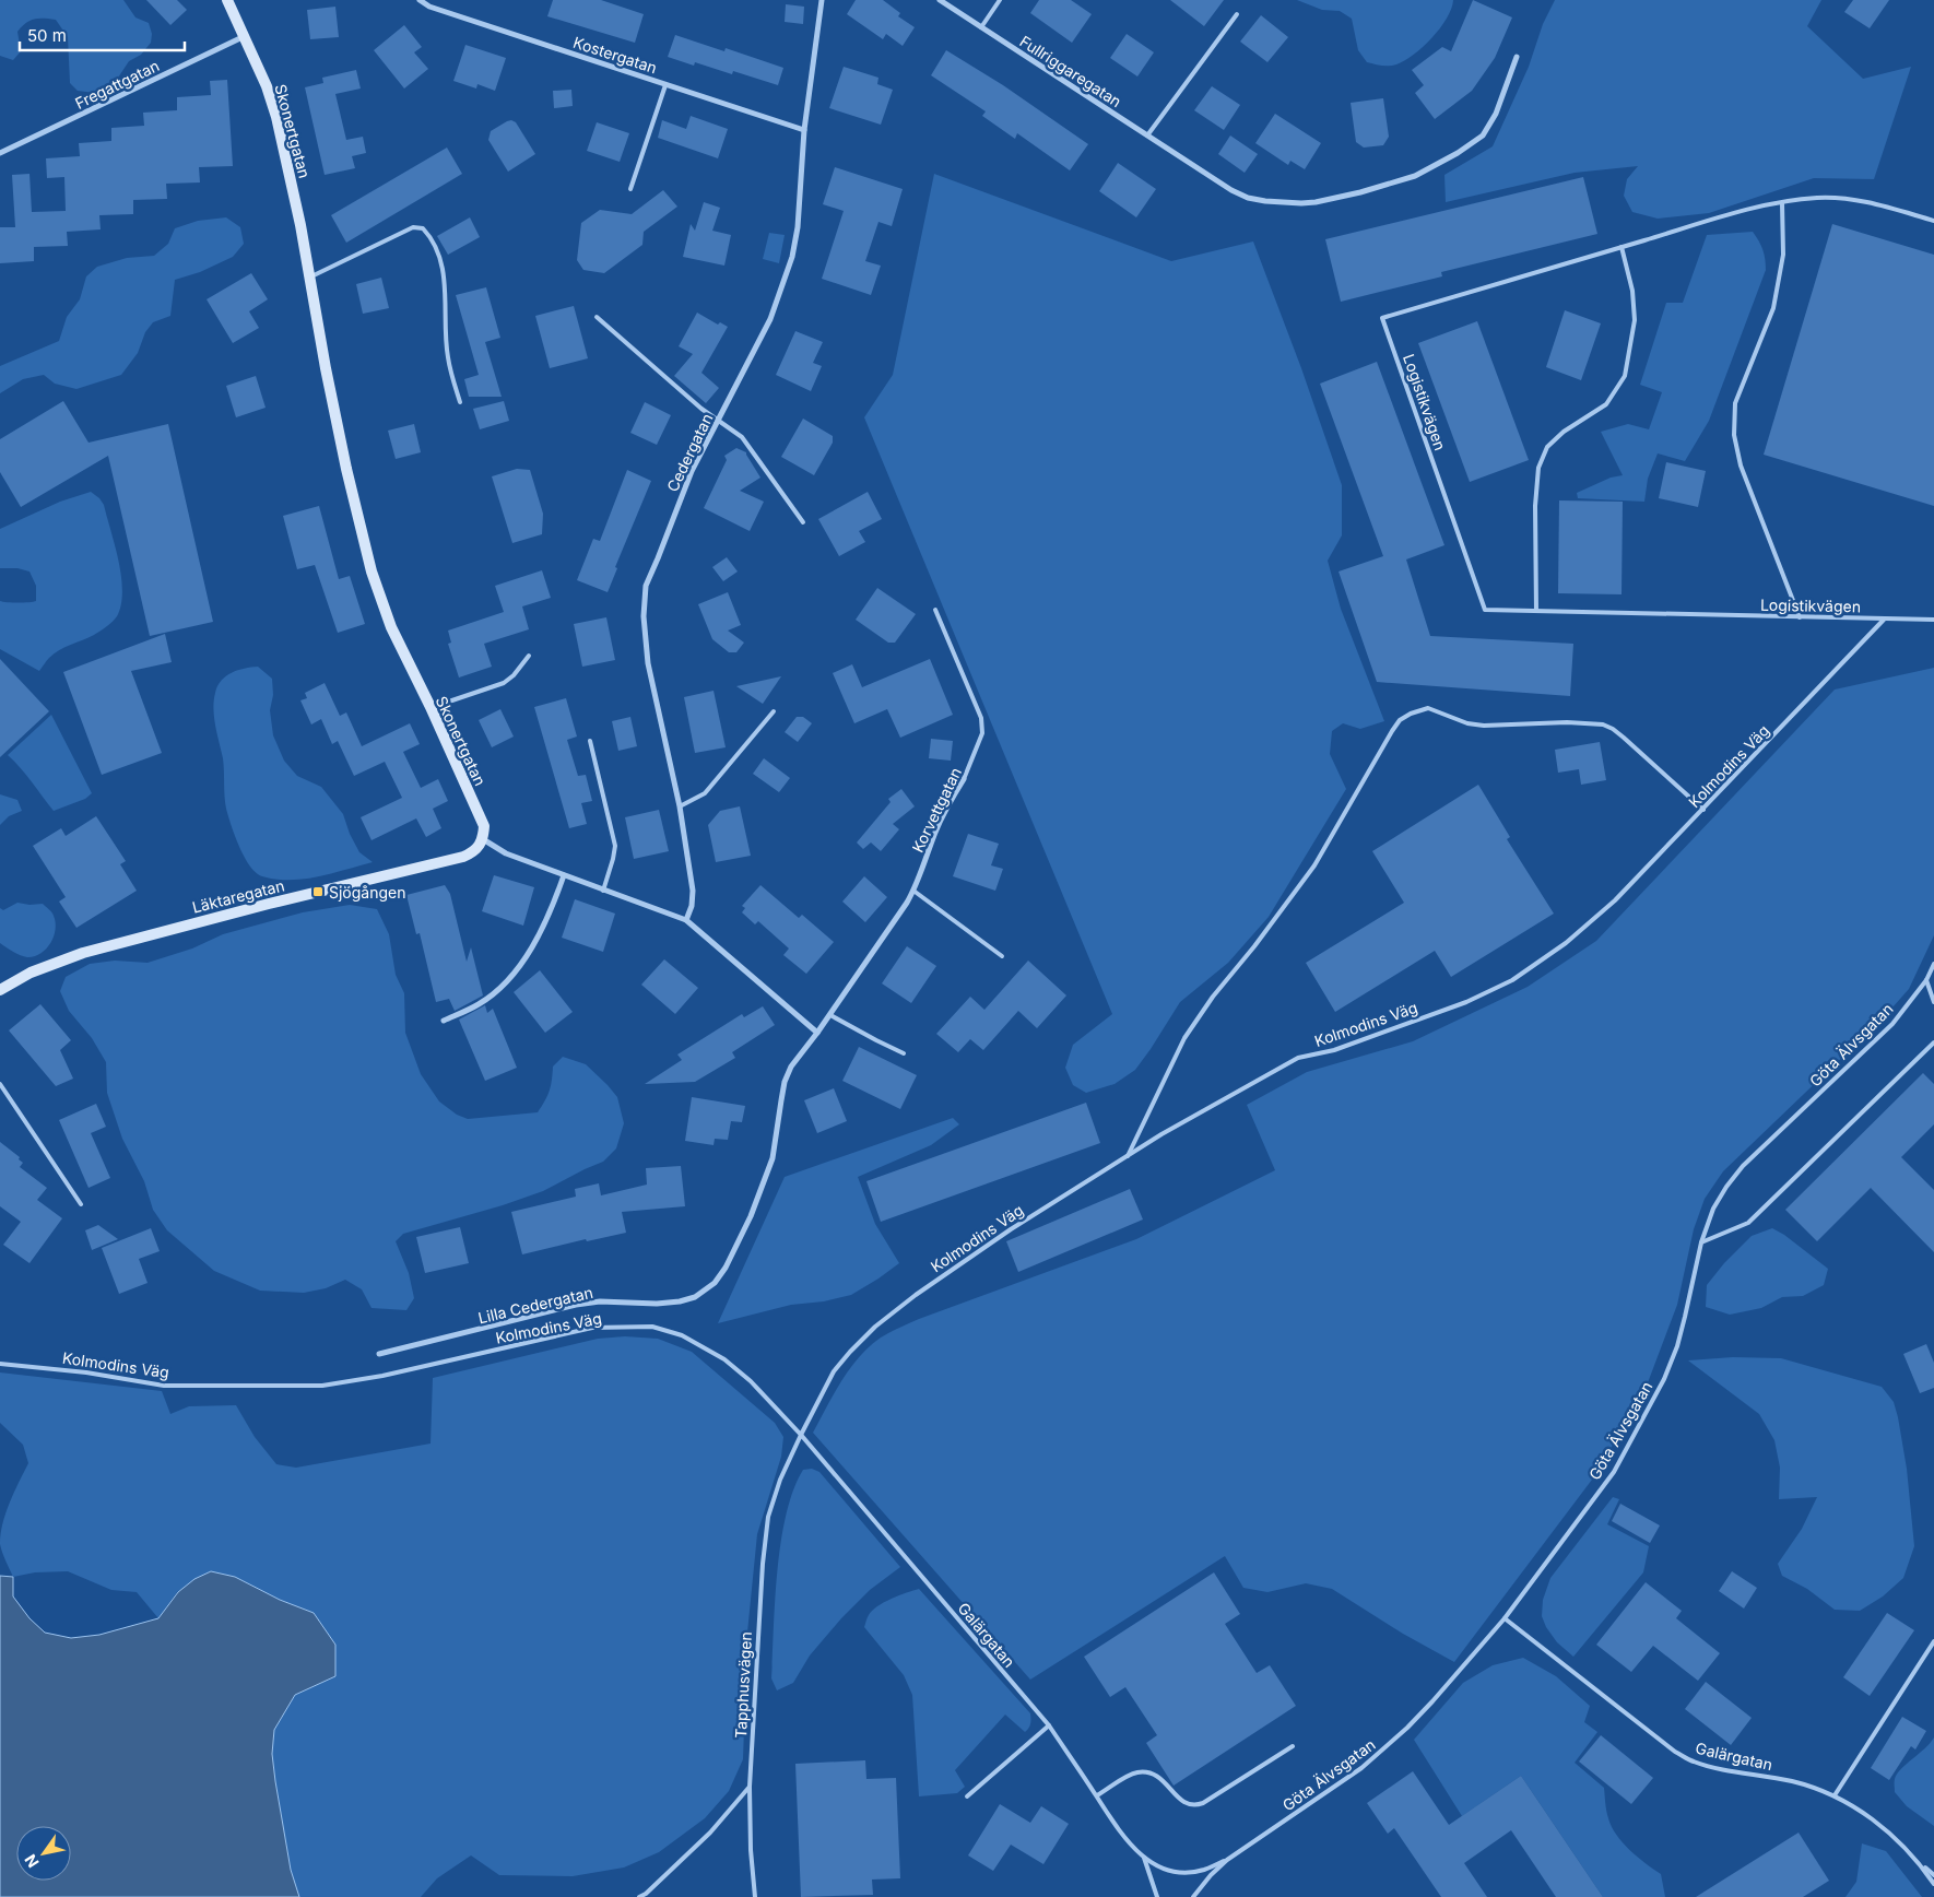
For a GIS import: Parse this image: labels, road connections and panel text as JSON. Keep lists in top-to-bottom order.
{
  "streets": {
    "street": [
      "Kostergatan",
      "Fullriggaregatan",
      "Fregattgatan",
      "Skonertgatan",
      "Cedergatan",
      "Korvettgatan",
      "Läktaregatan",
      "Lilla Cedergatan"
    ],
    "lane": [
      "Logistikvägen",
      "Kolmodins Väg",
      "Göta Älvsgatan",
      "Galärgatan",
      "Tapphusvägen"
    ]
  },
  "crossings": [
    ["Kostergatan", "Cedergatan"],
    ["Fregattgatan", "Skonertgatan"],
    ["Skonertgatan", "Läktaregatan"],
    ["Logistikvägen", "Kolmodins Väg"],
    ["Kolmodins Väg", "Galärgatan"],
    ["Kolmodins Väg", "Tapphusvägen"],
    ["Korvettgatan", "Lilla Cedergatan"],
    ["Göta Älvsgatan", "Galärgatan"],
    ["Galärgatan", "Tapphusvägen"]
  ],
  "places": {
    "transit": ["Sjögången"]
  },
  "scale_bar": "50 m",
  "north": "bottom left"
}
